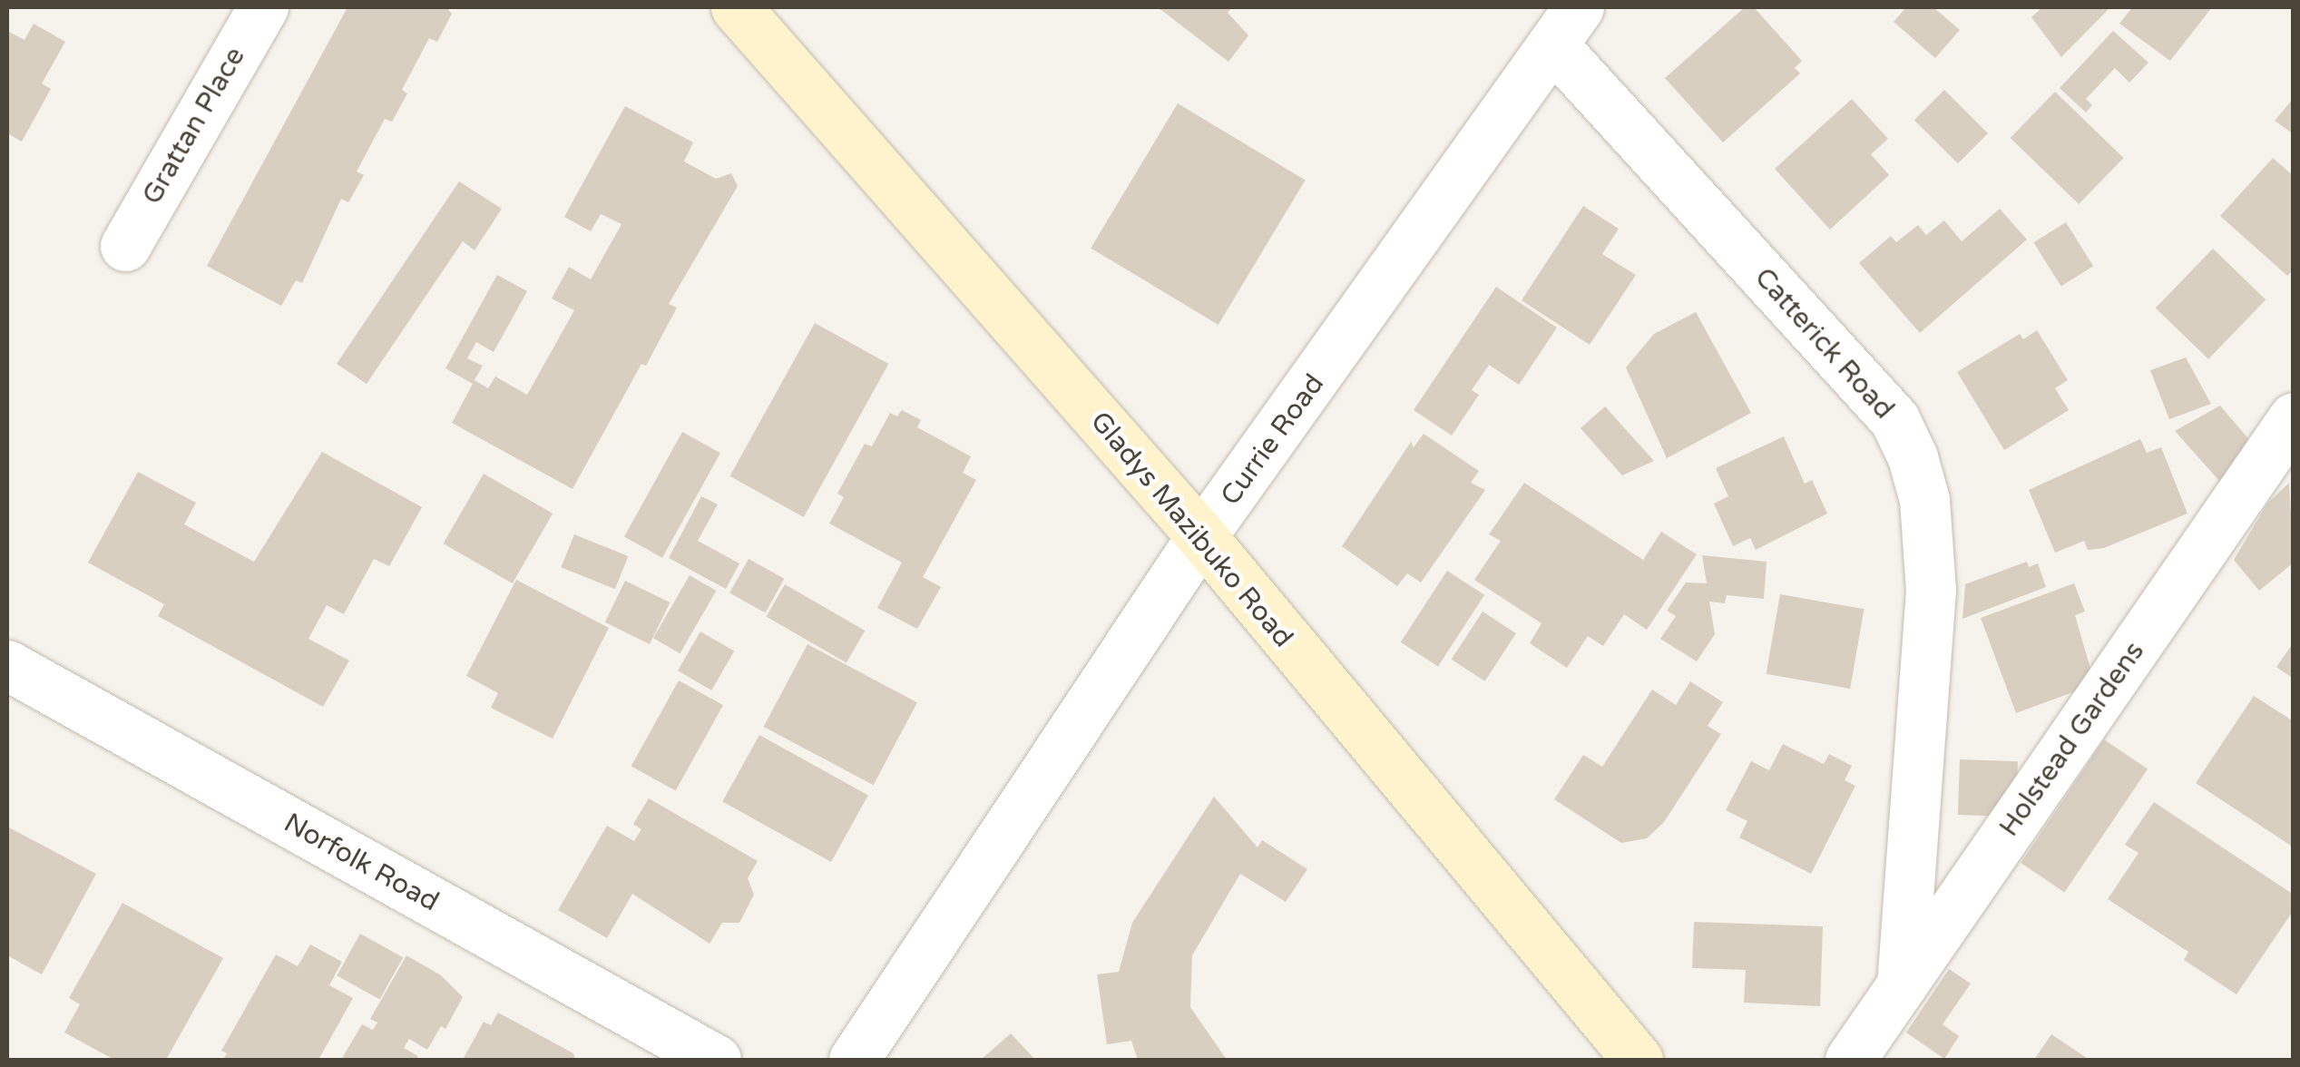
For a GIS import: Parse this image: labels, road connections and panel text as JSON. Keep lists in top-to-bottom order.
{
  "streets": {
    "street": [
      "Grattan Place",
      "Catterick Road",
      "Currie Road",
      "Gladys Mazibuko Road",
      "Holstead Gardens",
      "Norfolk Road"
    ]
  },
  "crossings": [
    ["Catterick Road", "Currie Road"],
    ["Catterick Road", "Holstead Gardens"],
    ["Currie Road", "Gladys Mazibuko Road"]
  ]
}
